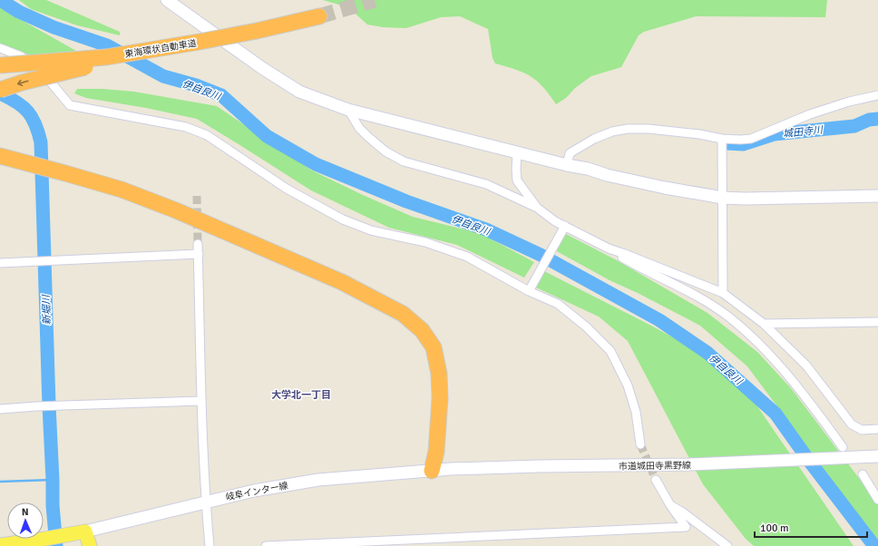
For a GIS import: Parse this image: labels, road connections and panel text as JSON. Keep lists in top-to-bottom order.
{
  "streets": {
    "highway": ["東海環状自動車道"],
    "street": ["市道城田寺黒野線", "岐阜インター線"]
  },
  "crossings": [
    ["市道城田寺黒野線", "岐阜インター線"]
  ],
  "districts": ["大学北一丁目"],
  "water": ["伊自良川", "城田寺川", "新堀川"],
  "scale_bar": "100 m",
  "north": "top"
}
